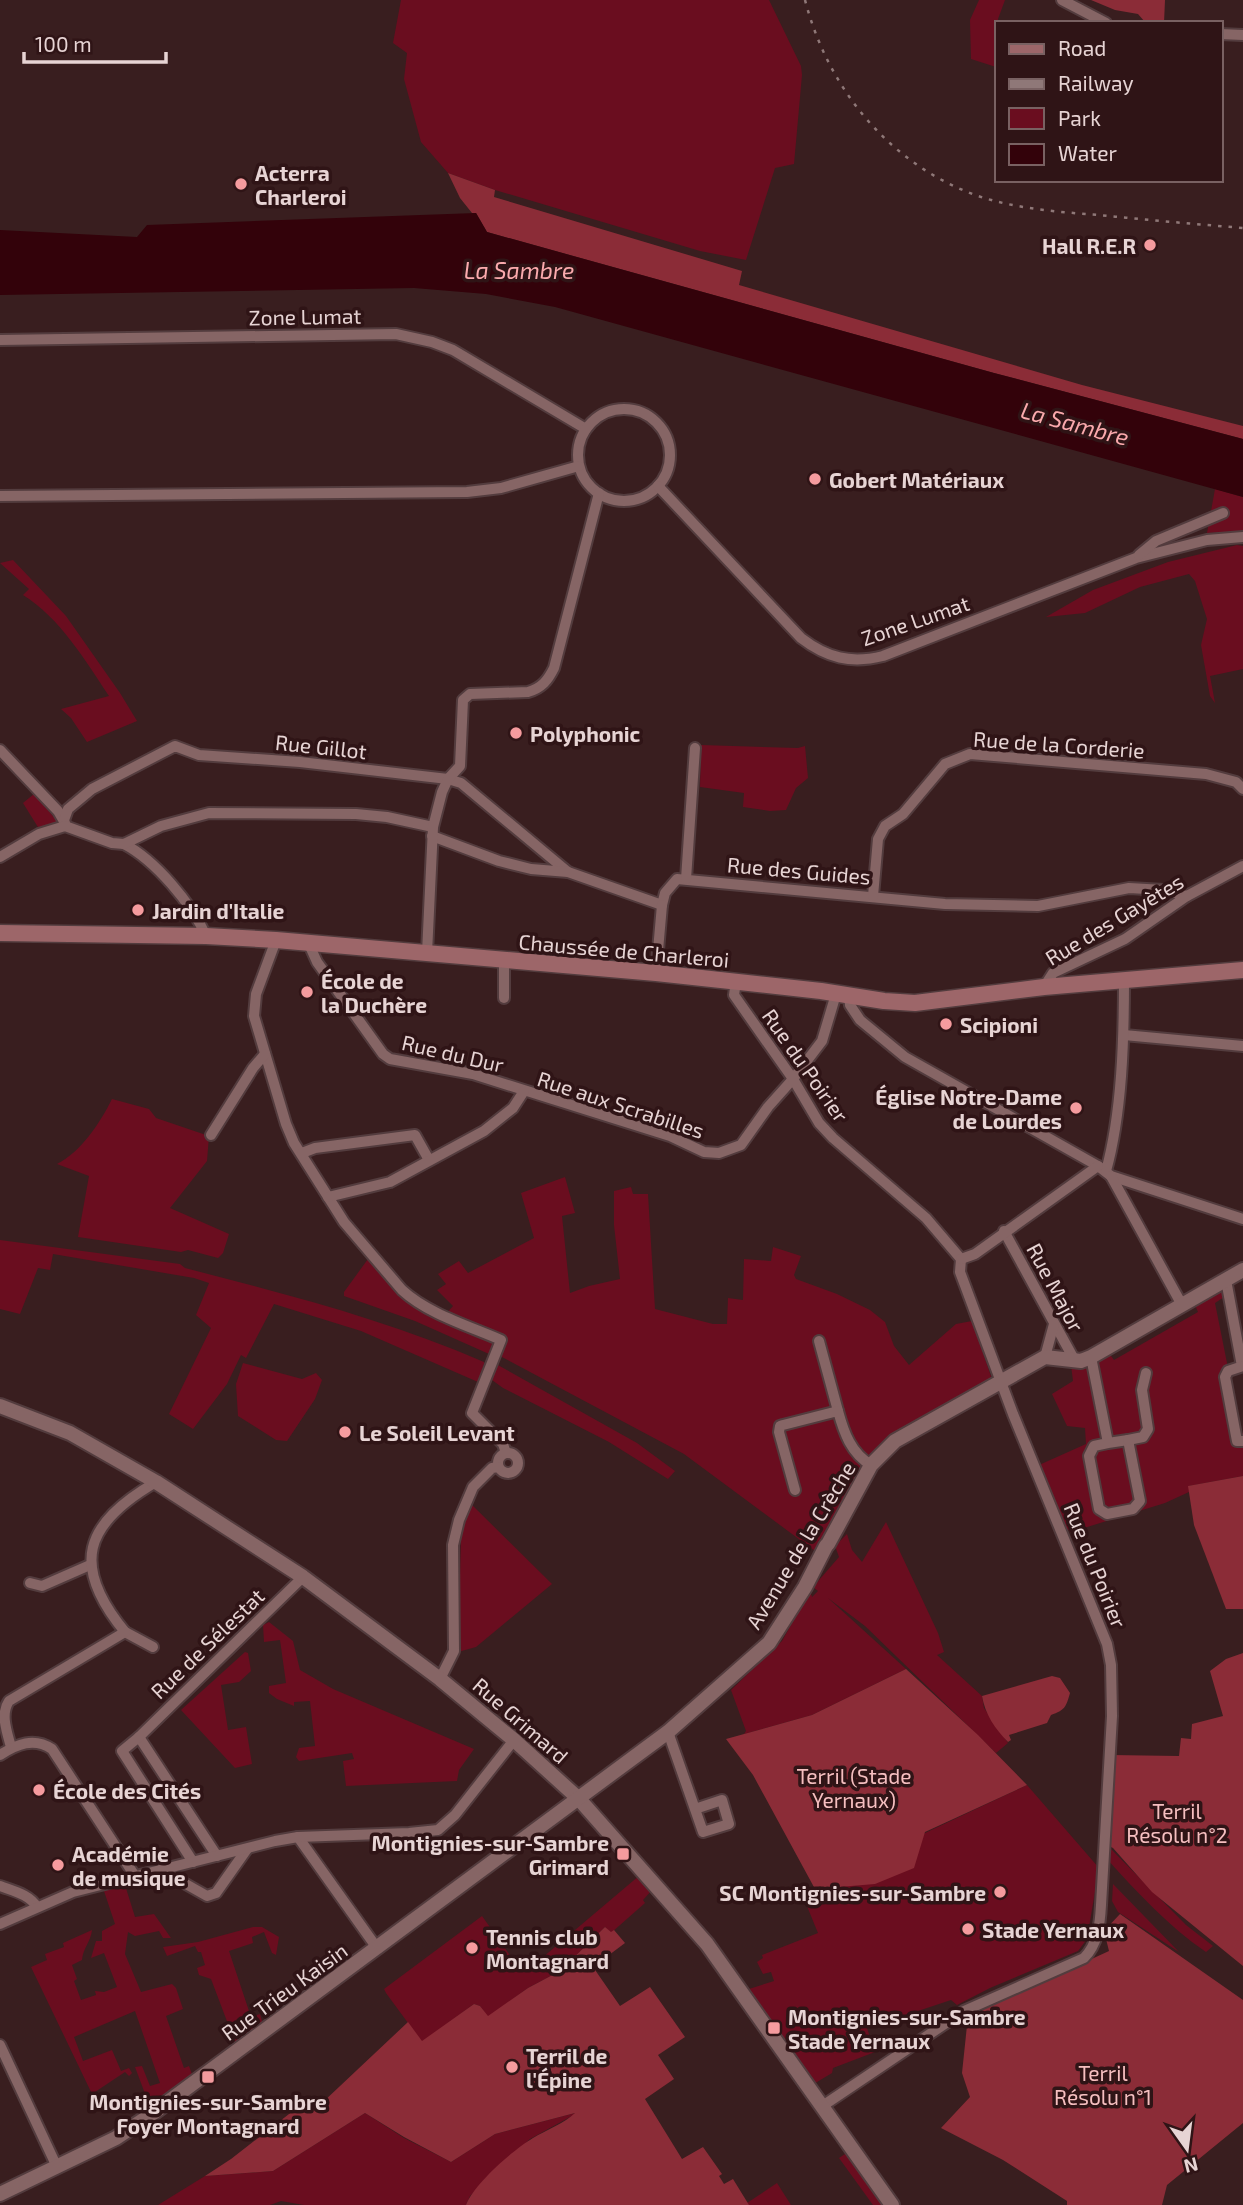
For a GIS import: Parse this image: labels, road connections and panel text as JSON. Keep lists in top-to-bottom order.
{
  "streets": {
    "main road": ["Chaussée de Charleroi"],
    "street": [
      "Zone Lumat",
      "Rue de la Corderie",
      "Rue Gillot",
      "Rue des Guides",
      "Rue des Gayètes",
      "Rue du Dur",
      "Rue du Poirier",
      "Rue aux Scrabilles",
      "Rue Major",
      "Avenue de la Crèche",
      "Rue de Sélestat",
      "Rue Grimard",
      "Rue Trieu Kaisin"
    ]
  },
  "crossings": [
    ["Rue de la Corderie", "Rue des Guides"],
    ["Rue des Guides", "Rue des Gayètes"],
    ["Rue des Gayètes", "Chaussée de Charleroi"],
    ["Chaussée de Charleroi", "Rue du Dur"],
    ["Chaussée de Charleroi", "Rue du Poirier"],
    ["Chaussée de Charleroi", "Rue aux Scrabilles"],
    ["Rue du Dur", "Rue aux Scrabilles"],
    ["Rue du Poirier", "Rue aux Scrabilles"],
    ["Rue du Poirier", "Avenue de la Crèche"],
    ["Rue du Poirier", "Rue Grimard"],
    ["Avenue de la Crèche", "Rue Grimard"],
    ["Avenue de la Crèche", "Rue Trieu Kaisin"],
    ["Rue de Sélestat", "Rue Grimard"],
    ["Rue Grimard", "Rue Trieu Kaisin"]
  ],
  "water": ["La Sambre"],
  "parks": ["Terril (Stade Yernaux)", "Terril Résolu n°2", "Terril Résolu n°1"],
  "places": {
    "other": [
      "Acterra Charleroi",
      "Hall R.E.R",
      "Gobert Matériaux",
      "Polyphonic",
      "Jardin d'Italie",
      "École de la Duchère",
      "Scipioni",
      "Église Notre-Dame de Lourdes",
      "Le Soleil Levant",
      "École des Cités",
      "Académie de musique",
      "SC Montignies-sur-Sambre",
      "Stade Yernaux",
      "Tennis club Montagnard",
      "Terril de l'Épine"
    ],
    "transit": ["Montignies-sur-Sambre Grimard", "Montignies-sur-Sambre Stade Yernaux", "Montignies-sur-Sambre Foyer Montagnard"]
  },
  "legend": [
    "Road",
    "Railway",
    "Park",
    "Water"
  ],
  "scale_bar": "100 m",
  "north": "bottom"
}
